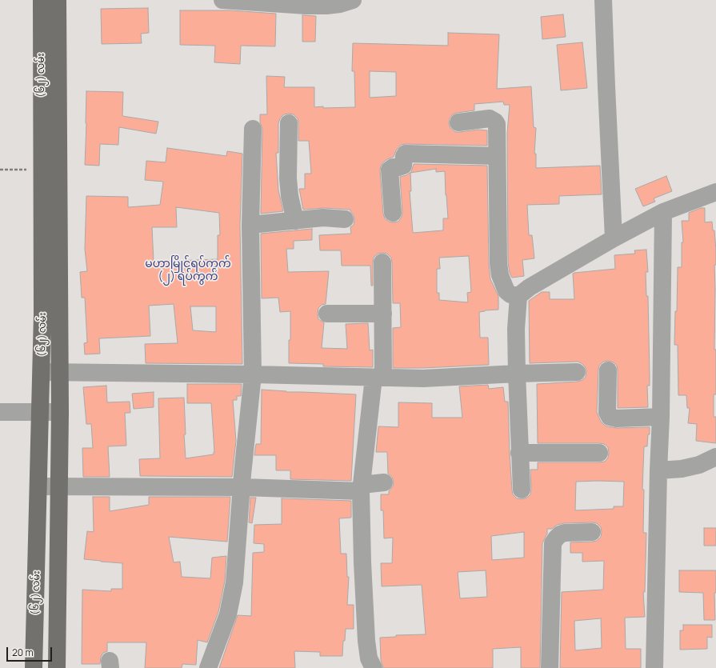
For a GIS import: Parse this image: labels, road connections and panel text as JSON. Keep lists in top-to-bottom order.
{
  "streets": {
    "main road": ["(၆၂) လမ်း"]
  },
  "districts": ["မဟာမြိုင်ရပ်ကွက် (၂) ရပ်ကွက်"],
  "scale_bar": "20 m"
}
